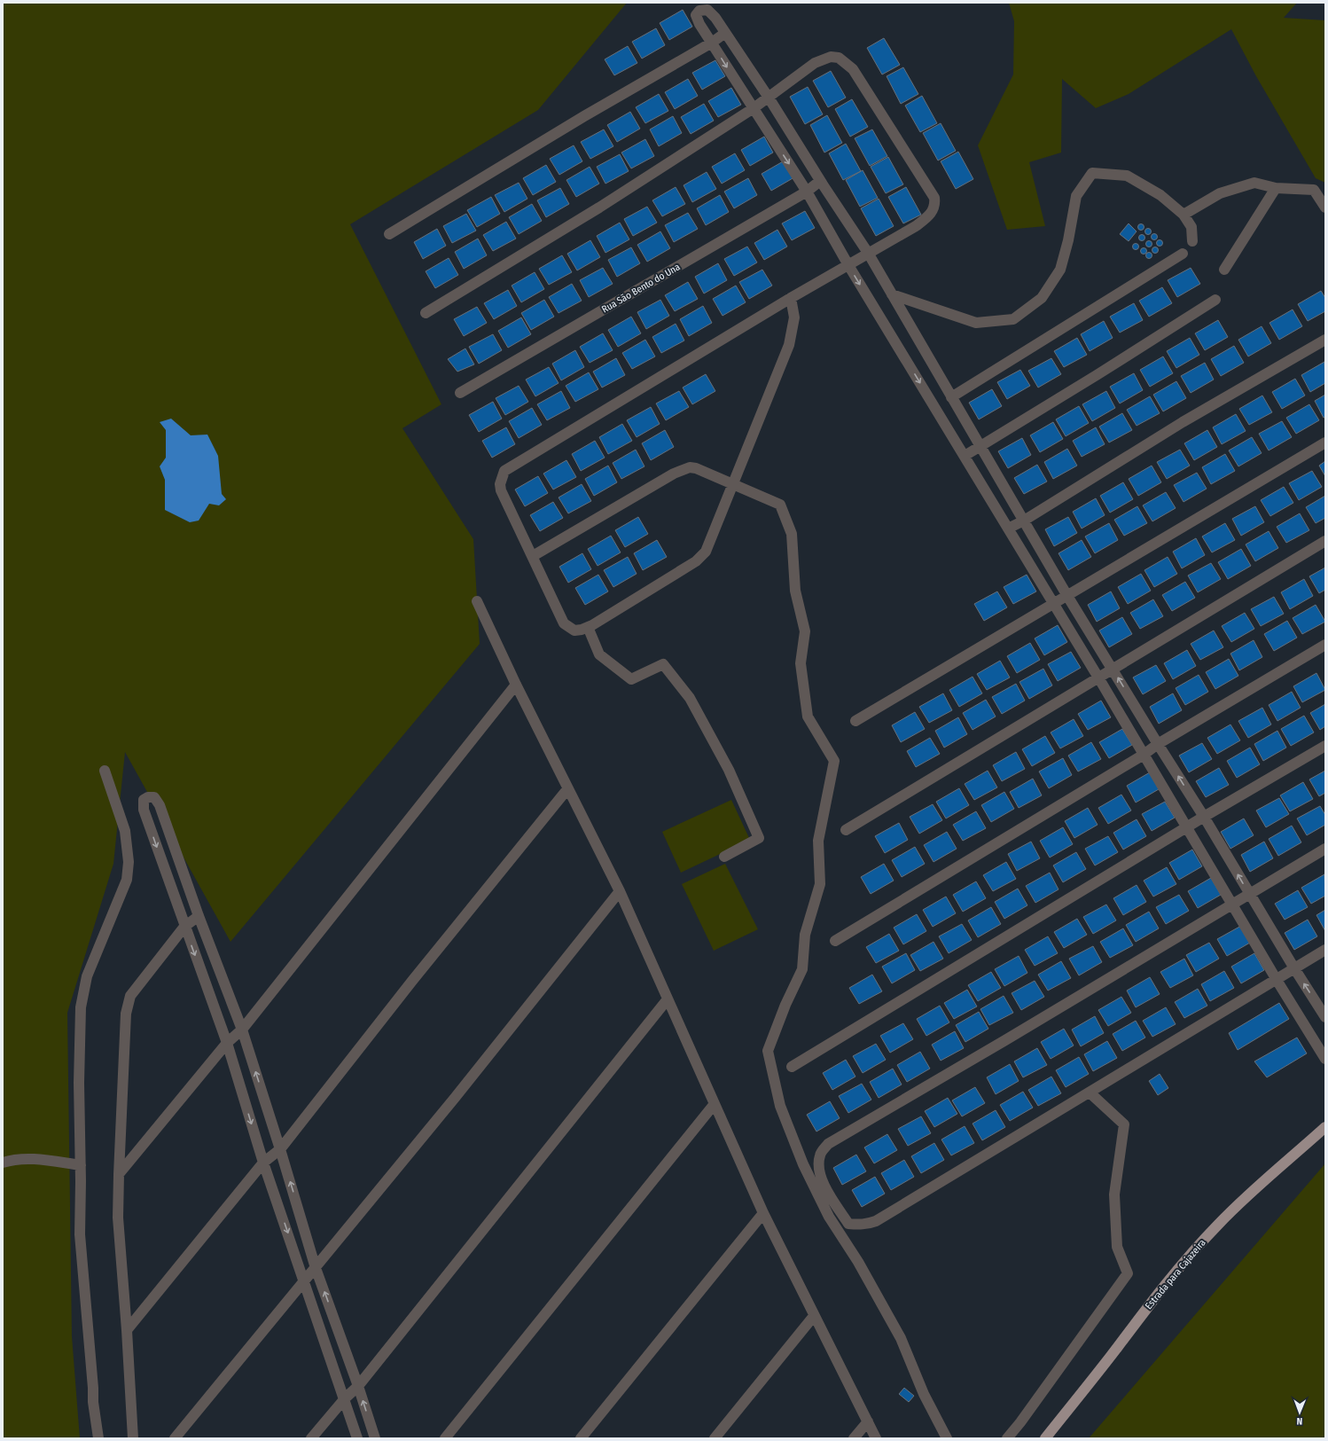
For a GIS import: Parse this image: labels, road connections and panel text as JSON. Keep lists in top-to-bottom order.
{
  "streets": {
    "main road": ["Estrada para Cajazeira"],
    "street": ["Rua São Bento do Una"]
  },
  "north": "bottom"
}
